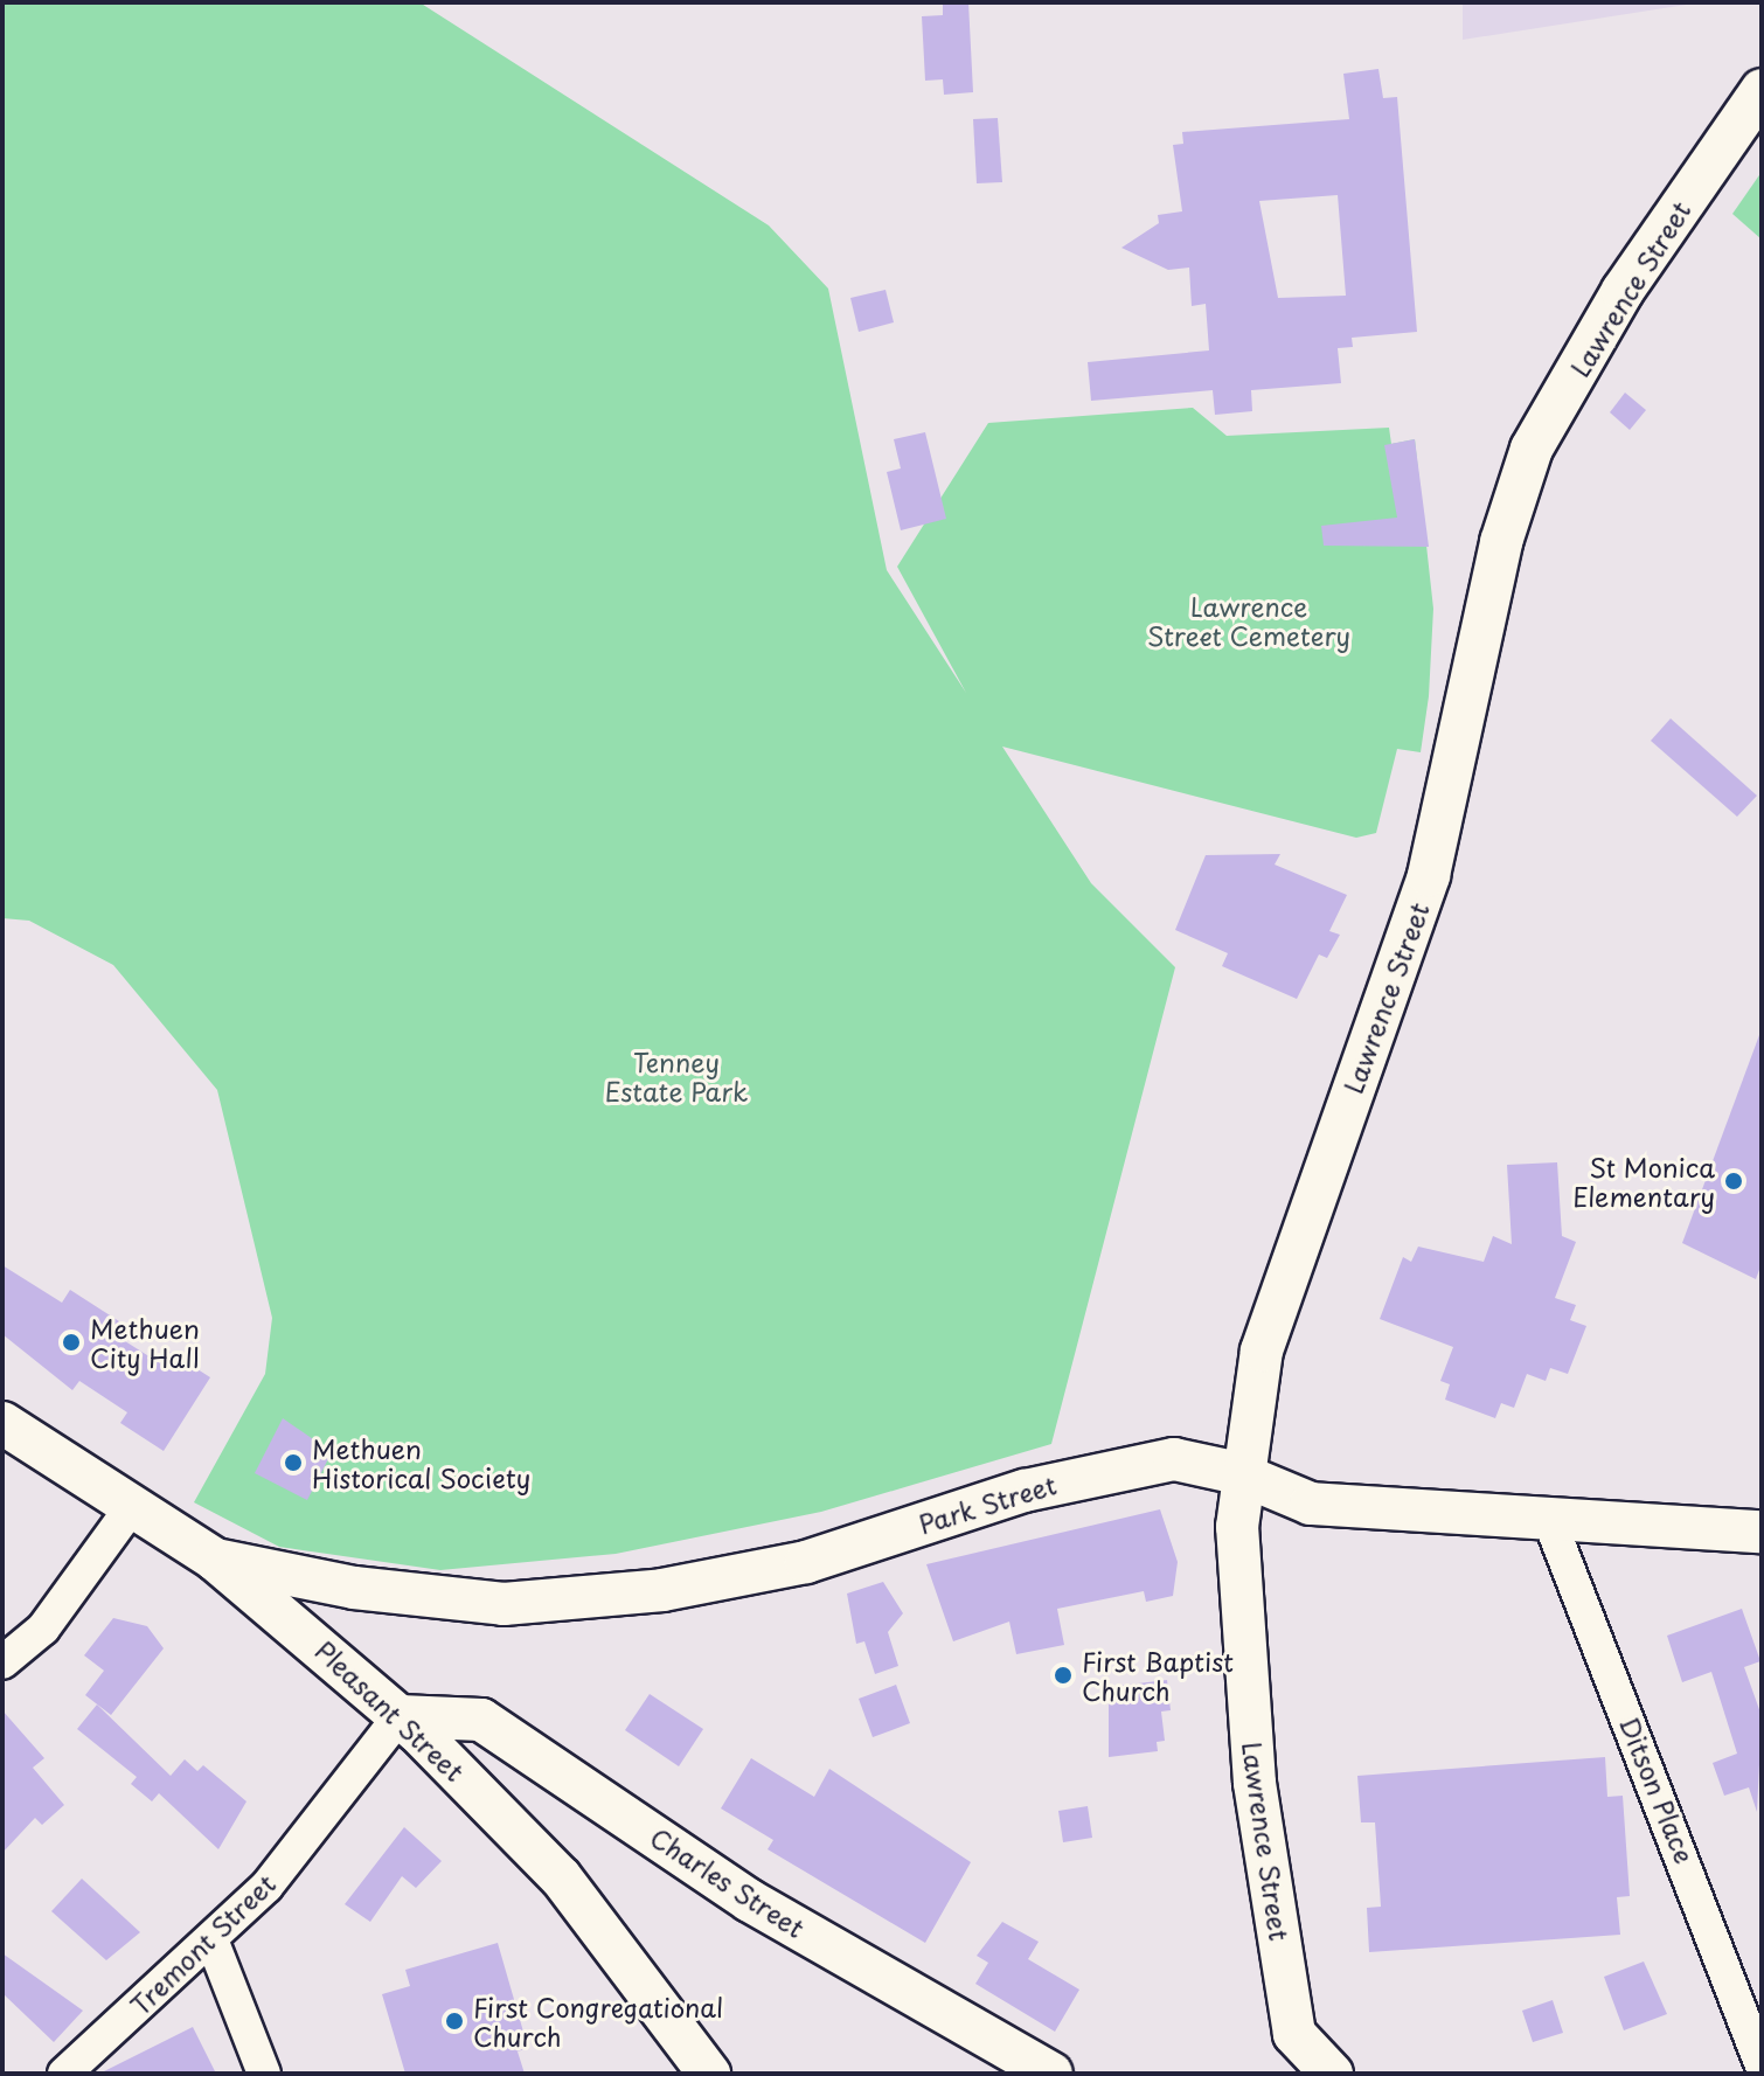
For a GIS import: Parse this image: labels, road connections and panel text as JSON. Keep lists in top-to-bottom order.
{
  "streets": {
    "main road": [
      "Lawrence Street",
      "Park Street",
      "Pleasant Street",
      "Charles Street"
    ],
    "street": ["Ditson Place", "Tremont Street"]
  },
  "crossings": [
    ["Lawrence Street", "Park Street"],
    ["Park Street", "Pleasant Street"],
    ["Park Street", "Ditson Place"],
    ["Pleasant Street", "Charles Street"],
    ["Pleasant Street", "Tremont Street"],
    ["Charles Street", "Tremont Street"]
  ],
  "parks": ["Lawrence Street Cemetery", "Tenney Estate Park"],
  "places": [
    "St Monica Elementary",
    "Methuen City Hall",
    "Methuen Historical Society",
    "First Baptist Church",
    "First Congregational Church"
  ]
}
